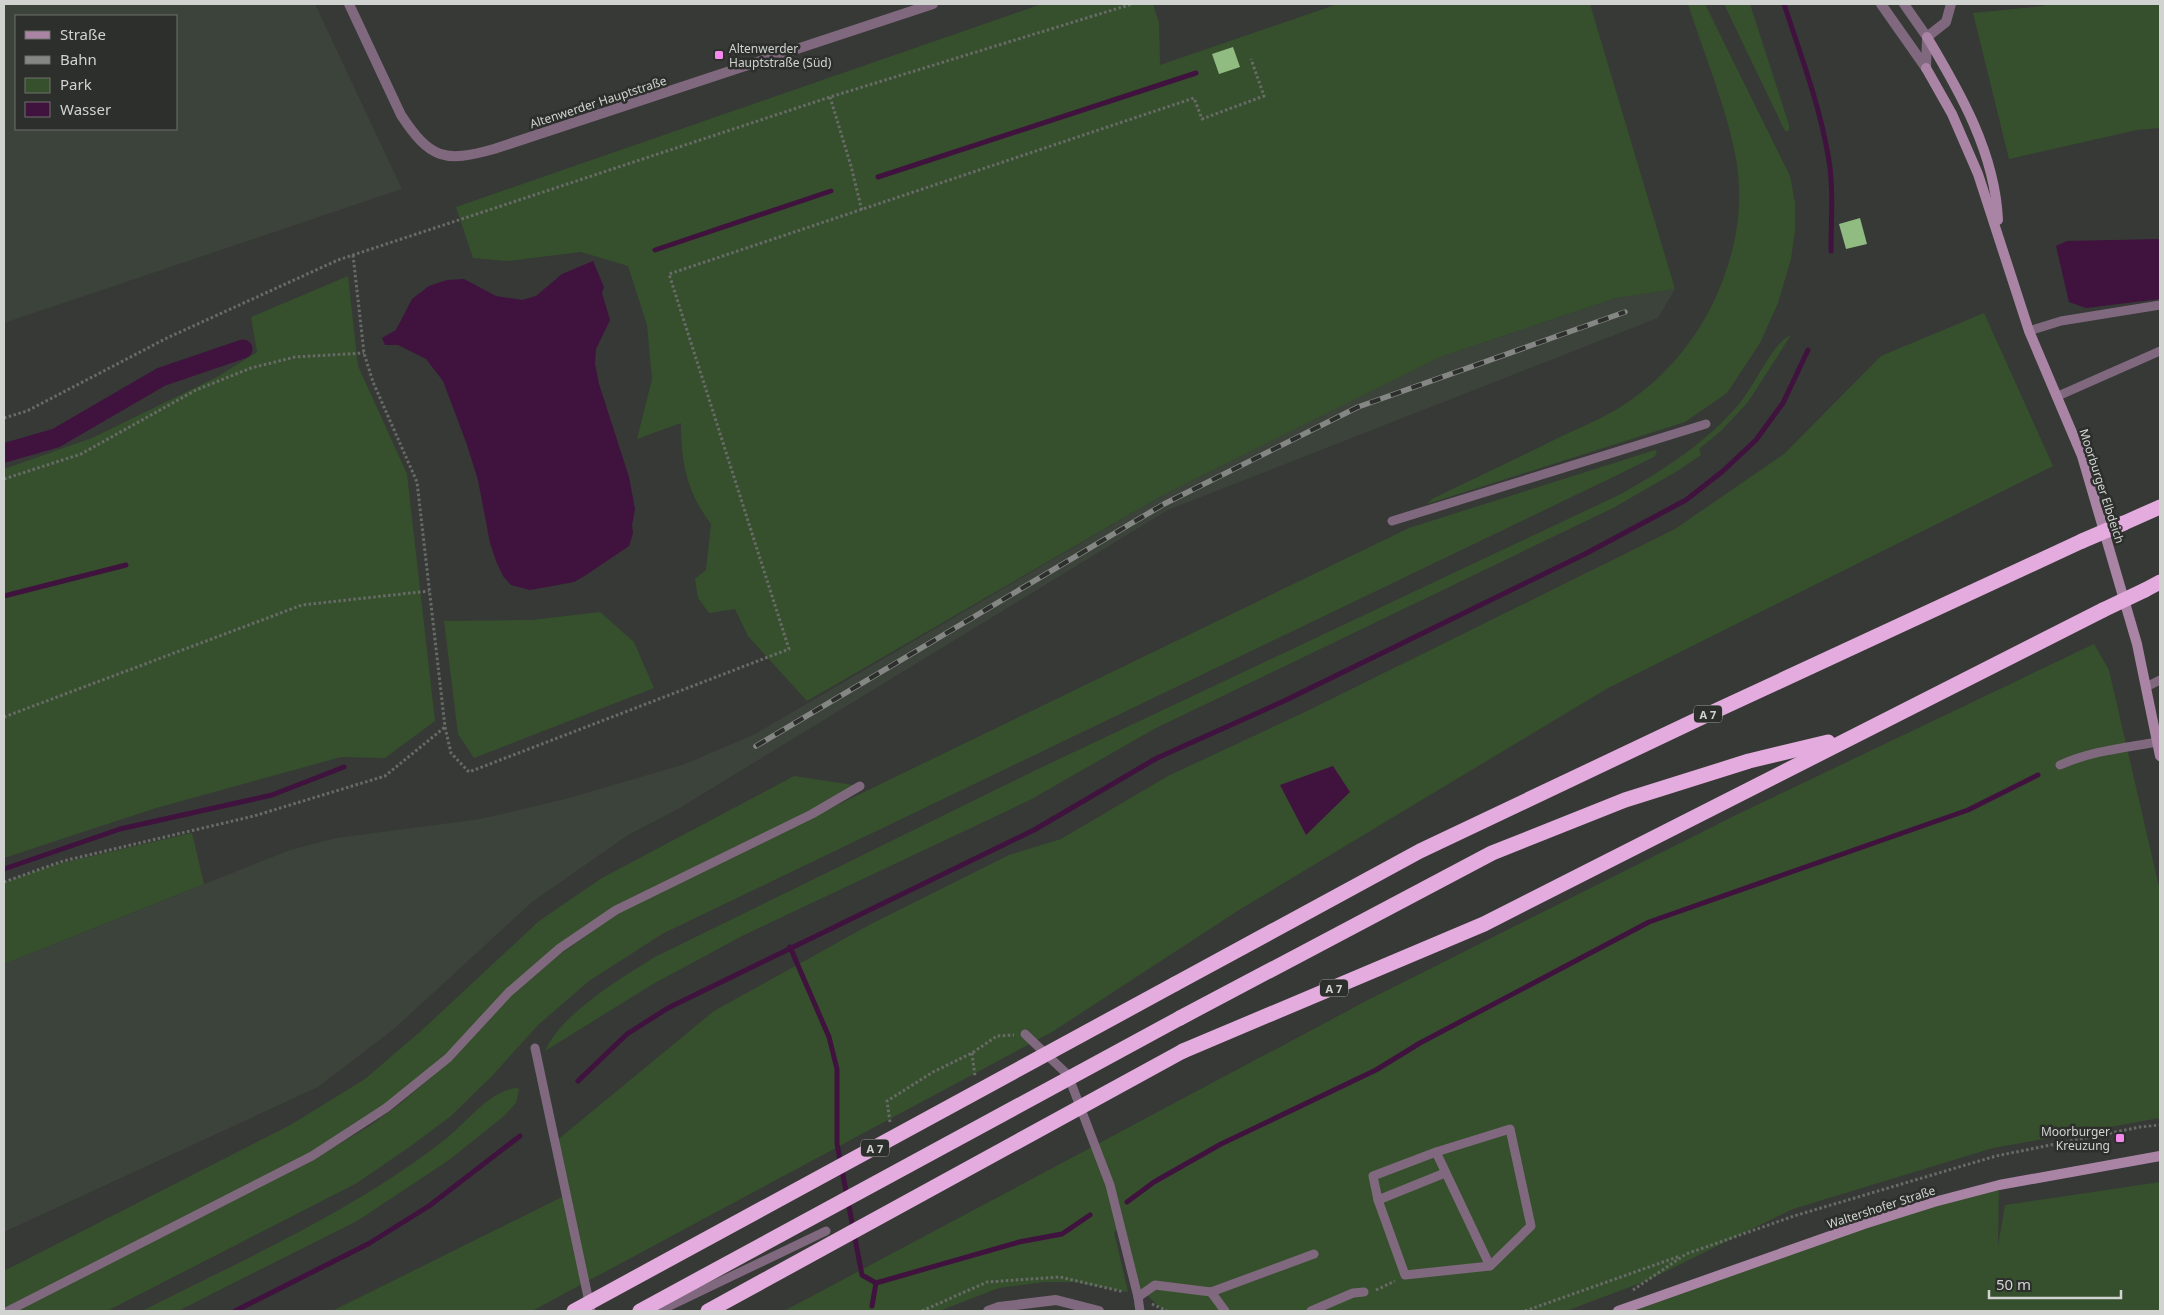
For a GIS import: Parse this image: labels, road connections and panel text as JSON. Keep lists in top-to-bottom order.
{
  "streets": {
    "highway": ["A 7"],
    "street": ["Altenwerder Hauptstraße", "Moorburger Elbdeich", "Waltershofer Straße"]
  },
  "places": {
    "transit": ["Altenwerder Hauptstraße (Süd)", "Moorburger Kreuzung"]
  },
  "legend": [
    "Straße",
    "Bahn",
    "Park",
    "Wasser"
  ],
  "scale_bar": "50 m"
}
